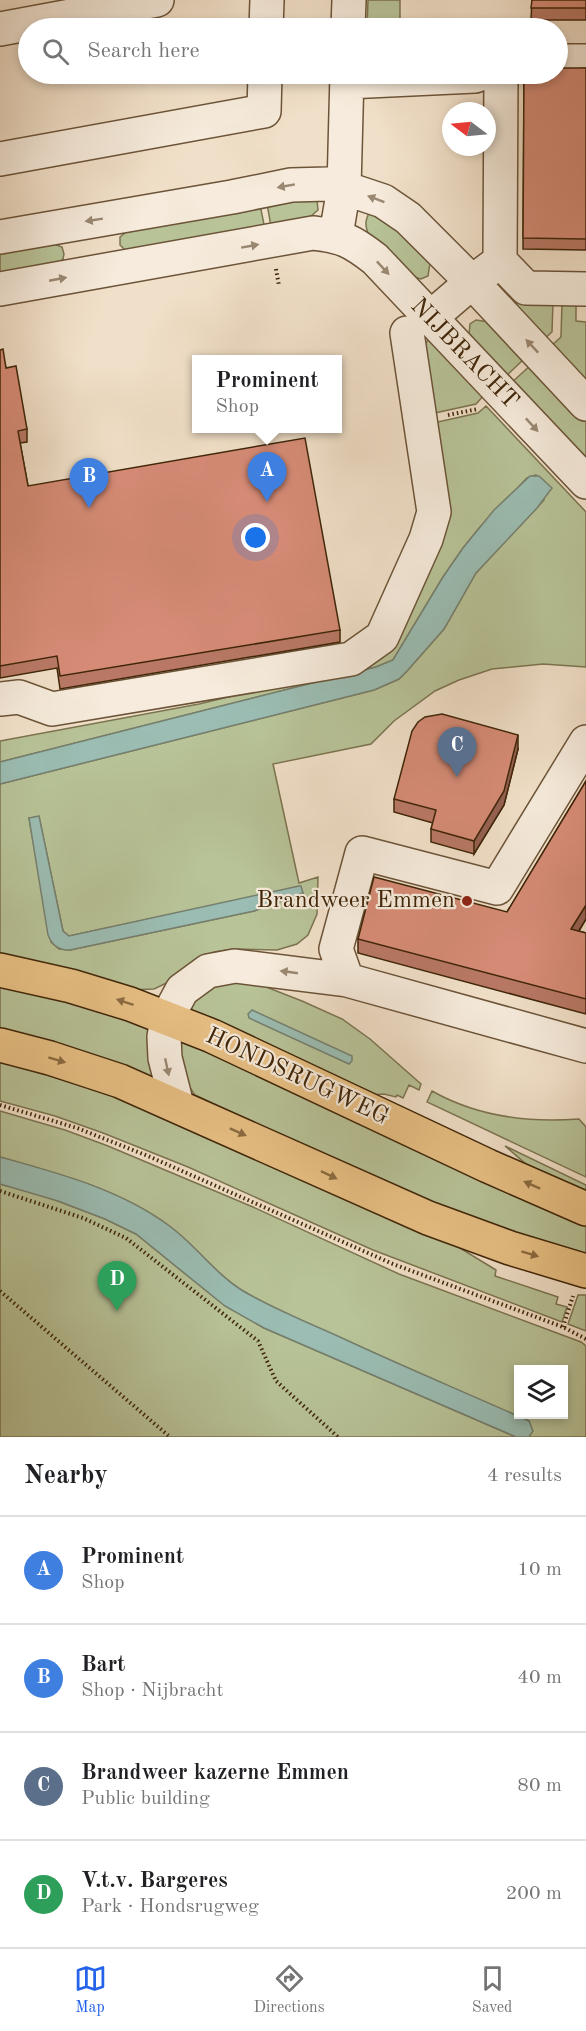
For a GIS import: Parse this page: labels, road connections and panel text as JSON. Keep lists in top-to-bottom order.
{
  "streets": {
    "main road": ["HONDSRUGWEG"],
    "street": ["NIJBRACHT"]
  },
  "places": ["Brandweer Emmen"],
  "north": "left",
  "page": {
    "search": "Search here",
    "popup": ["Prominent", "Shop"],
    "pins": [
      "A",
      "B",
      "C",
      "D"
    ],
    "heading": ["Nearby", "4 results"],
    "list": [
      {
        "mark": "A",
        "name": "Prominent",
        "note": "Shop",
        "value": "10 m"
      },
      {
        "mark": "B",
        "name": "Bart",
        "note": "Shop · Nijbracht",
        "value": "40 m"
      },
      {
        "mark": "C",
        "name": "Brandweer kazerne Emmen",
        "note": "Public building",
        "value": "80 m"
      },
      {
        "mark": "D",
        "name": "V.t.v. Bargeres",
        "note": "Park · Hondsrugweg",
        "value": "200 m"
      }
    ],
    "nav": ["Map", "Directions", "Saved"]
  }
}
